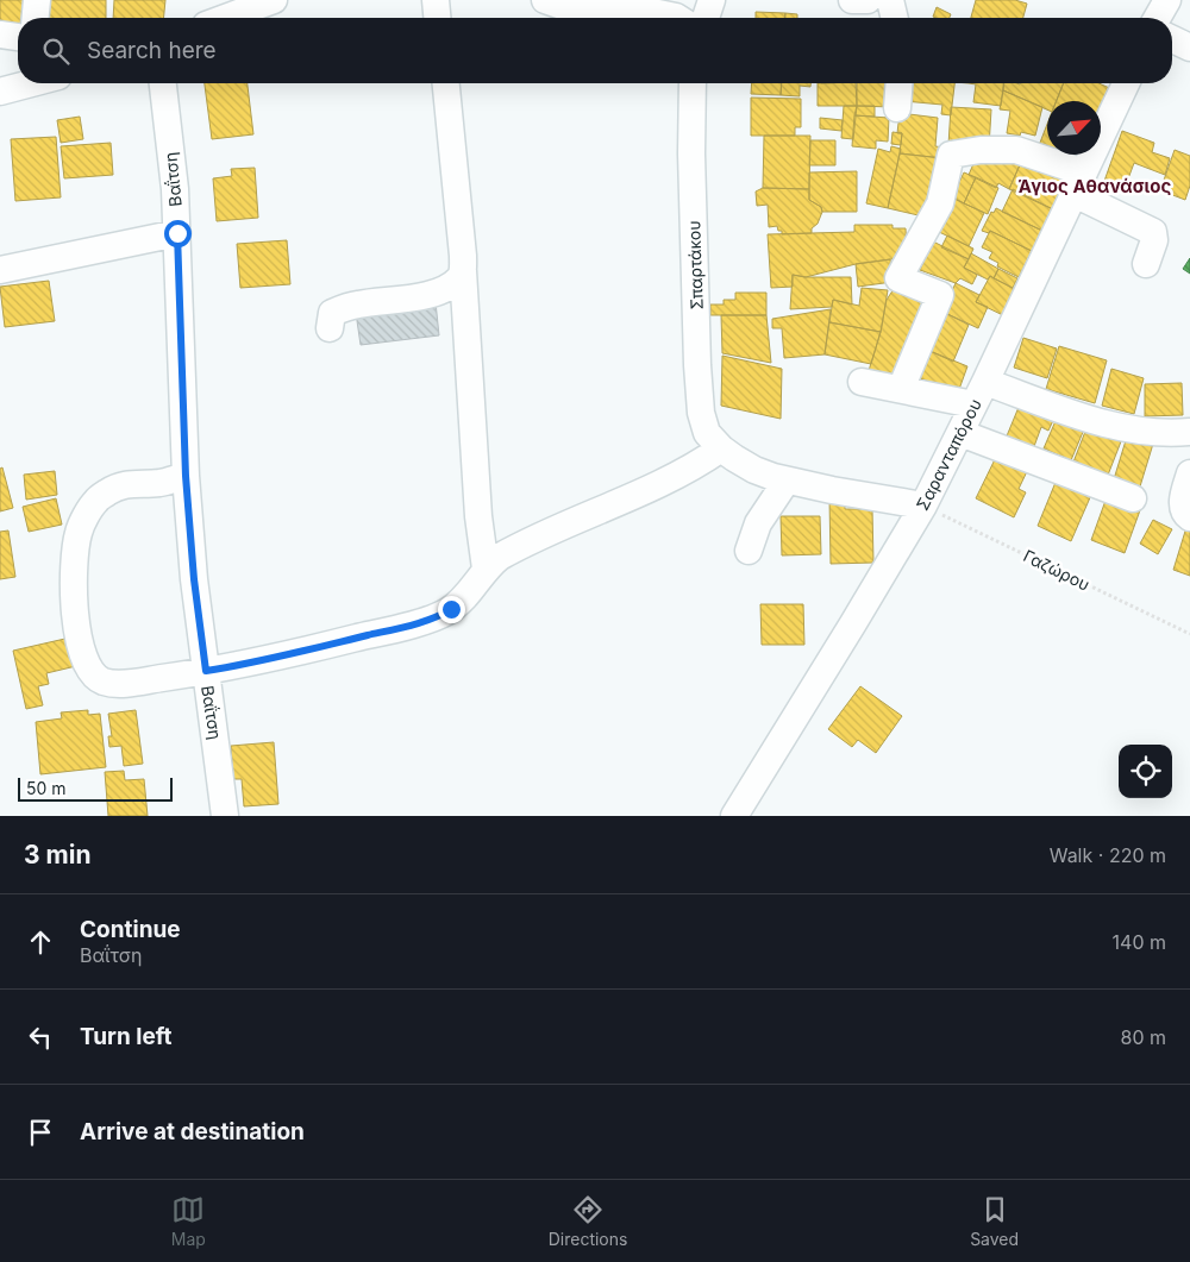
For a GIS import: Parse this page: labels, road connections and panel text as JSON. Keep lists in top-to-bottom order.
{
  "streets": {
    "street": ["Βαΐτση", "Σπαρτάκου", "Σαρανταπόρου"],
    "path": ["Γαζώρου"]
  },
  "crossings": [
    ["Σαρανταπόρου", "Γαζώρου"]
  ],
  "districts": ["Άγιος Αθανάσιος"],
  "scale_bar": "50 m",
  "north": "top right",
  "page": {
    "search": "Search here",
    "scale": "50 m",
    "heading": ["3 min", "Walk · 220 m"],
    "list": [
      ["Continue", "Βαΐτση", "140 m"],
      ["Turn left", "80 m"],
      "Arrive at destination"
    ],
    "nav": ["Map", "Directions", "Saved"]
  }
}
